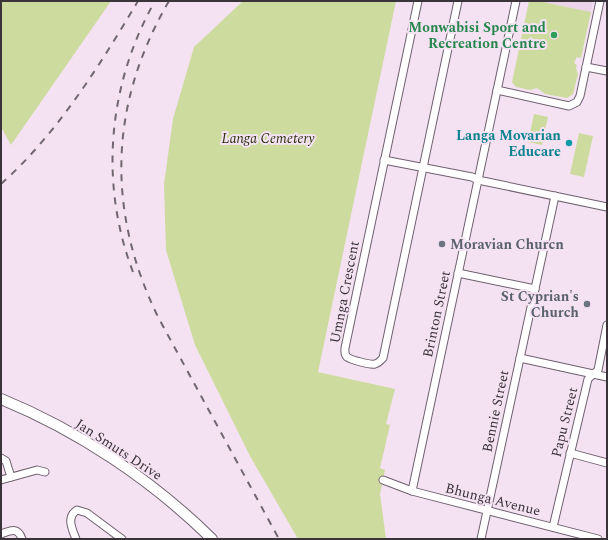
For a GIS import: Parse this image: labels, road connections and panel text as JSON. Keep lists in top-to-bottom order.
{
  "streets": {
    "main road": ["Jan Smuts Drive"],
    "street": [
      "Umnga Crescent",
      "Brinton Street",
      "Bennie Street",
      "Papu Street",
      "Bhunga Avenue"
    ]
  },
  "crossings": [
    ["Brinton Street", "Bhunga Avenue"],
    ["Bennie Street", "Bhunga Avenue"],
    ["Papu Street", "Bhunga Avenue"]
  ],
  "parks": ["Langa Cemetery"],
  "places": [
    "Monwabisi Sport and Recreation Centre",
    "Langa Movarian Educare",
    "Moravian Churcn",
    "St Cyprian's Church"
  ]
}
